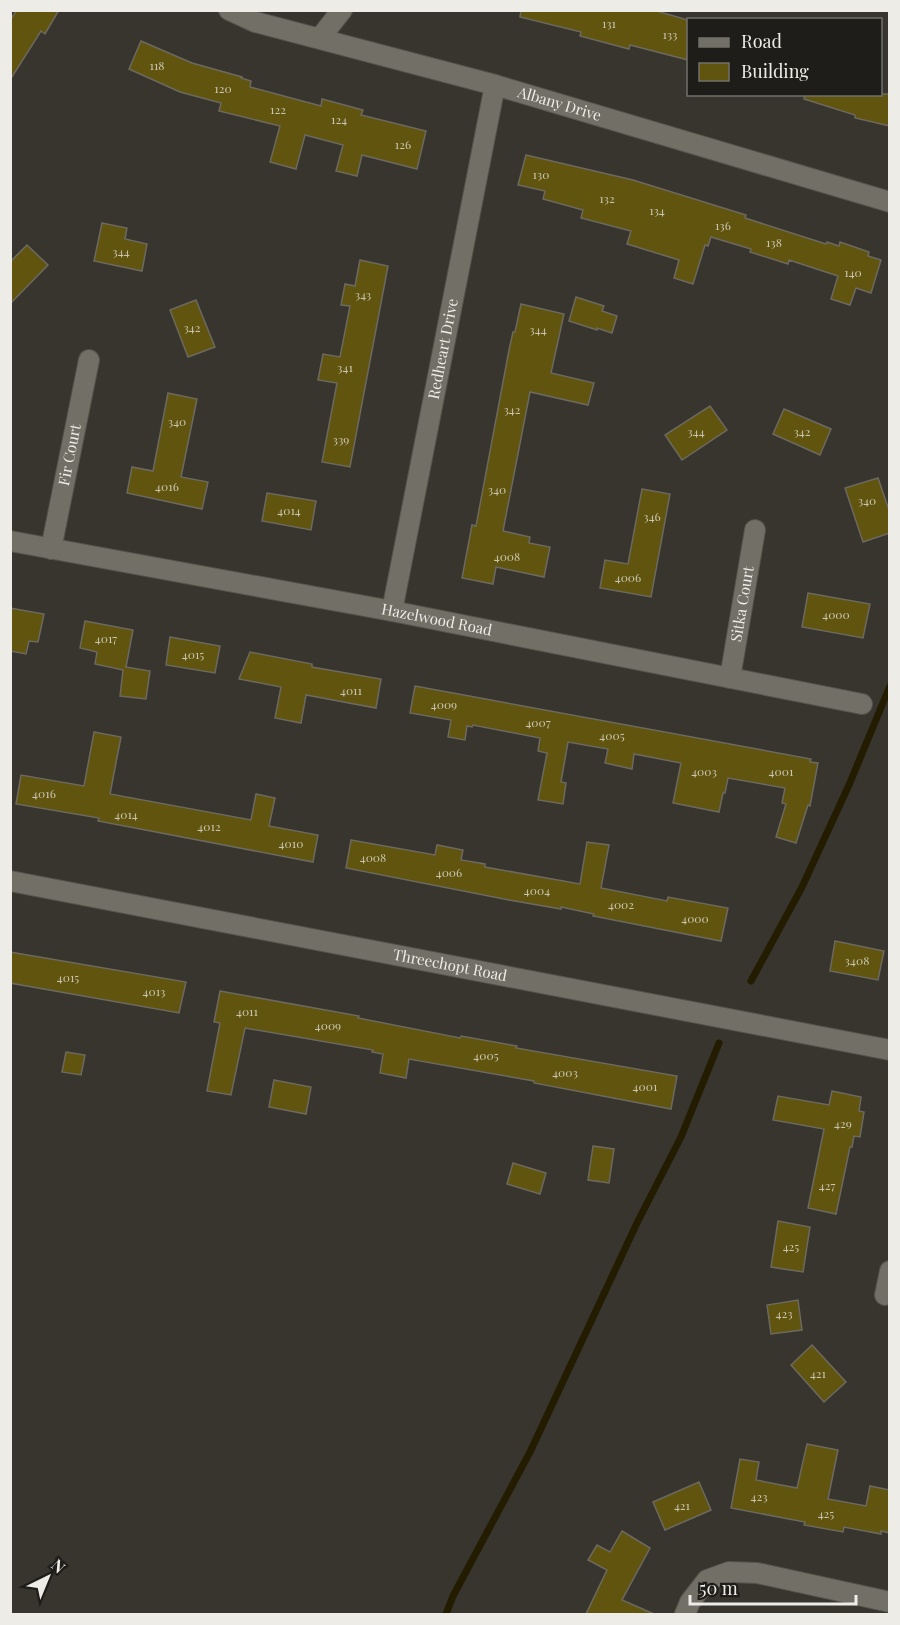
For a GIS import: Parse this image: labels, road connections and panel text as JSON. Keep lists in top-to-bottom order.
{
  "streets": {
    "street": [
      "Albany Drive",
      "Redheart Drive",
      "Fir Court",
      "Sitka Court",
      "Hazelwood Road",
      "Threechopt Road"
    ]
  },
  "crossings": [
    ["Albany Drive", "Redheart Drive"],
    ["Redheart Drive", "Hazelwood Road"],
    ["Fir Court", "Hazelwood Road"],
    ["Sitka Court", "Hazelwood Road"]
  ],
  "house_numbers": [
    "131",
    "133",
    "118",
    "120",
    "122",
    "124",
    "126",
    "130",
    "132",
    "134",
    "136",
    "138",
    "344",
    "140",
    "343",
    "342",
    "344",
    "341",
    "342",
    "340",
    "344",
    "342",
    "339",
    "4016",
    "340",
    "340",
    "4014",
    "346",
    "4008",
    "4006",
    "4000",
    "4017",
    "4015",
    "4011",
    "4009",
    "4007",
    "4005",
    "4003",
    "4001",
    "4016",
    "4014",
    "4012",
    "4010",
    "4008",
    "4006",
    "4004",
    "4002",
    "4000",
    "3408",
    "4015",
    "4013",
    "4011",
    "4009",
    "4005",
    "4003",
    "4001",
    "429",
    "427",
    "425",
    "423",
    "421",
    "423",
    "421",
    "425"
  ],
  "legend": ["Road", "Building"],
  "scale_bar": "50 m",
  "north": "top right"
}
